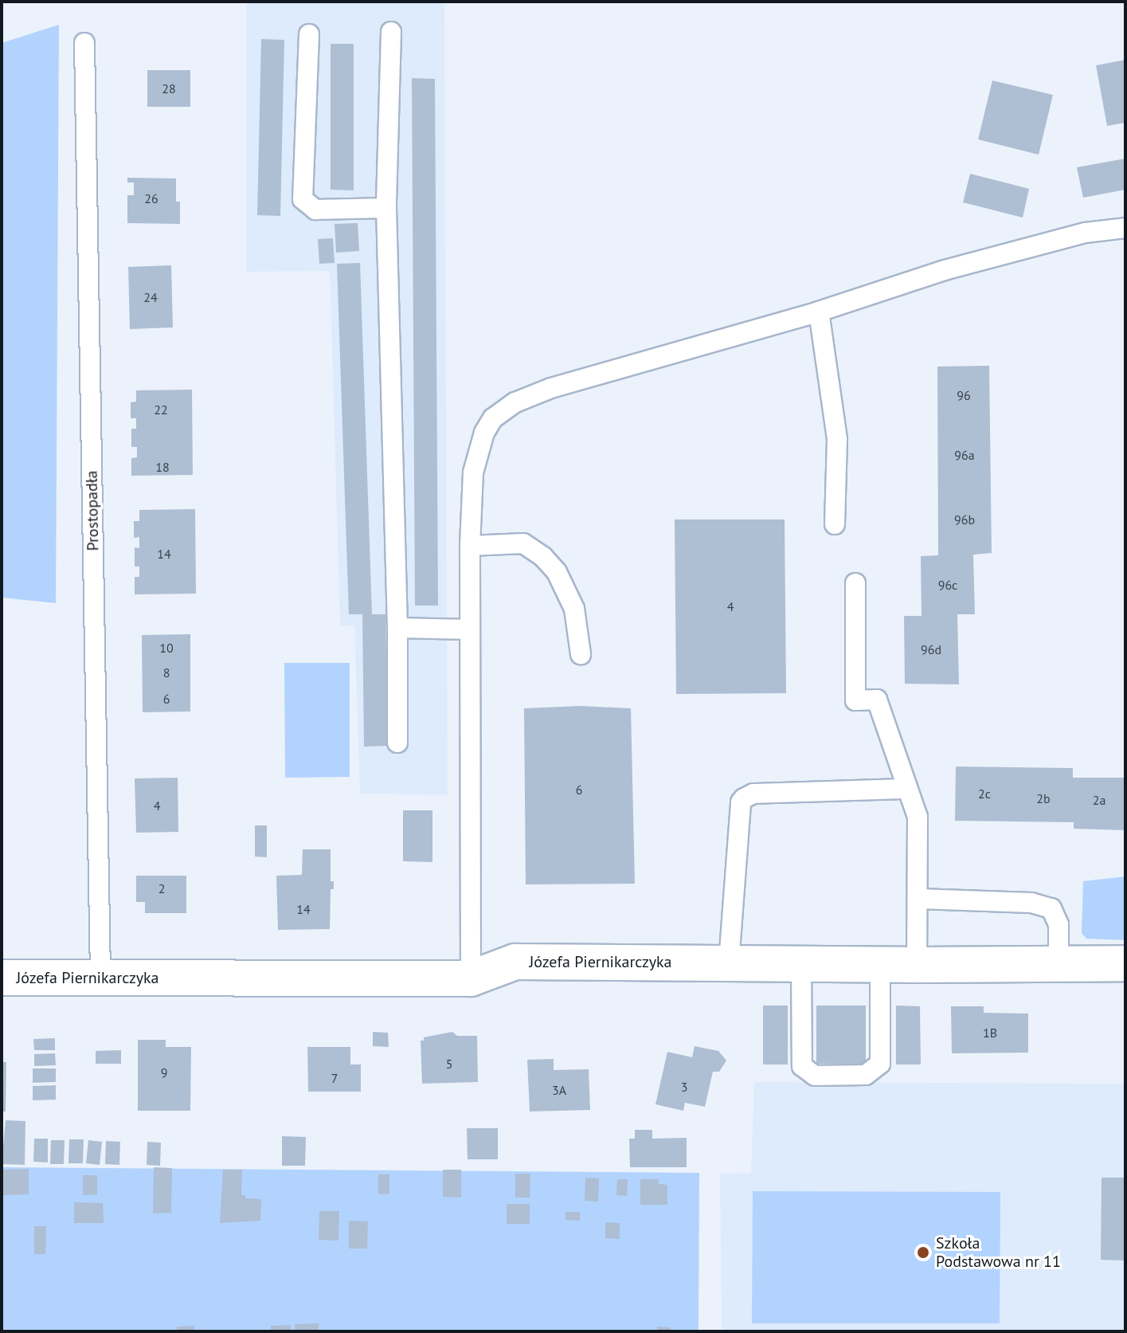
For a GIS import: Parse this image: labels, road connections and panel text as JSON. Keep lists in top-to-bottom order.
{
  "streets": {
    "street": ["Józefa Piernikarczyka"],
    "lane": ["Prostopadła"]
  },
  "crossings": [
    ["Prostopadła", "Józefa Piernikarczyka"]
  ],
  "places": ["Szkoła Podstawowa nr 11"],
  "house_numbers": [
    "28",
    "26",
    "24",
    "96",
    "22",
    "96a",
    "18",
    "96b",
    "14",
    "96c",
    "4",
    "10",
    "96d",
    "8",
    "6",
    "6",
    "2c",
    "2b",
    "2a",
    "4",
    "2",
    "14",
    "1B",
    "5",
    "9",
    "7",
    "3",
    "3A"
  ]
}
